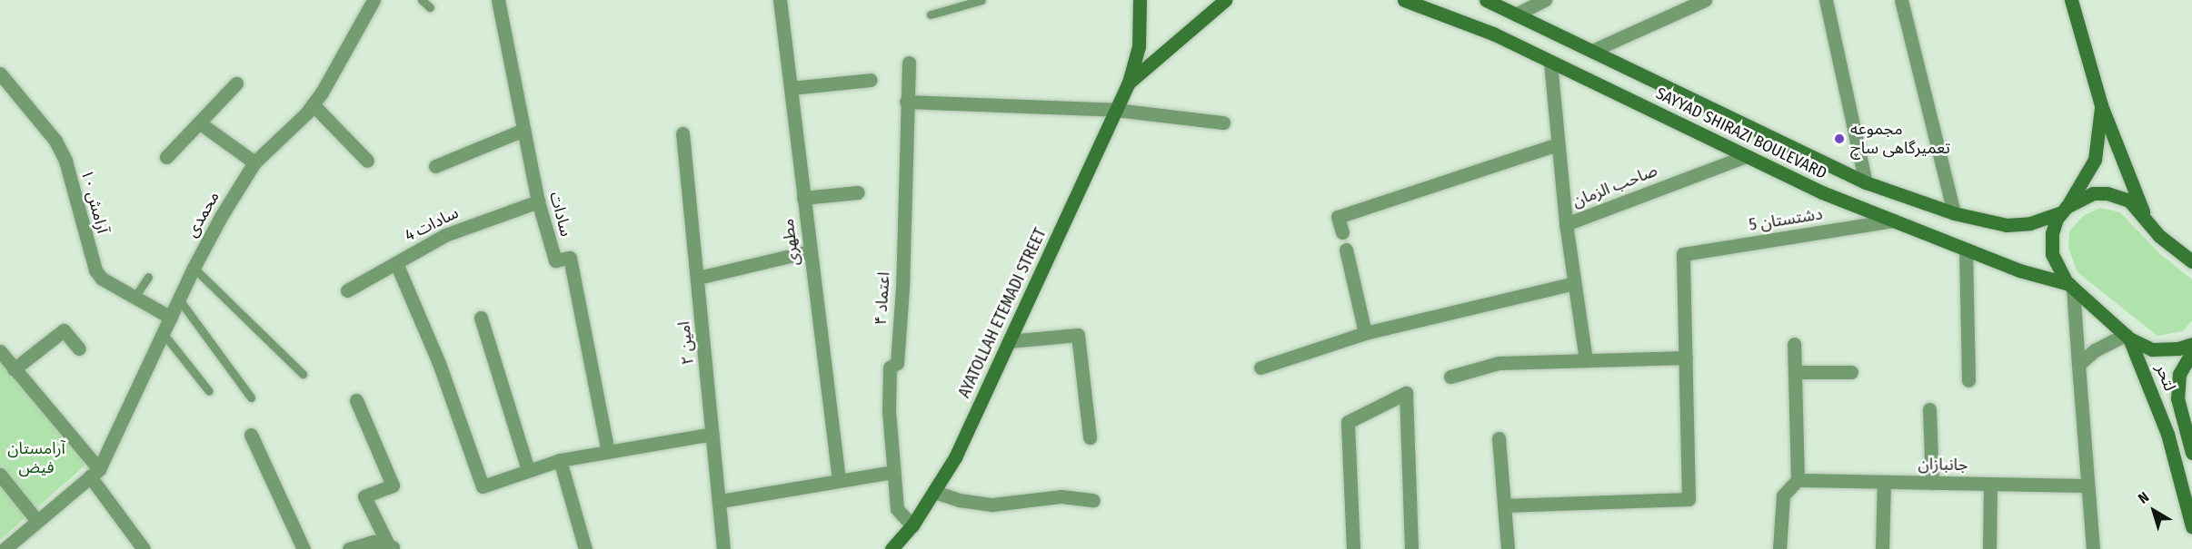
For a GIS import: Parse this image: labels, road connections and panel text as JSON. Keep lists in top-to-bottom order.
{
  "streets": {
    "main road": ["SAYYAD SHIRAZI BOULEVARD", "AYATOLLAH ETEMADI STREET", "لتحر"],
    "street": [
      "صاحب الزمان",
      "آرامش ۱۰",
      "محمدی",
      "سادات",
      "دشتستان 5",
      "سادات 4",
      "مطهری",
      "اعتماد ۴",
      "امین ۲",
      "جانبازان"
    ]
  },
  "crossings": [
    ["SAYYAD SHIRAZI BOULEVARD", "صاحب الزمان"],
    ["SAYYAD SHIRAZI BOULEVARD", "دشتستان 5"],
    ["آرامش ۱۰", "محمدی"],
    ["سادات", "سادات 4"],
    ["اعتماد ۴", "AYATOLLAH ETEMADI STREET"]
  ],
  "parks": ["آرامستان فیض"],
  "places": ["مجموعه تعمیرگاهی ساچ"],
  "north": "top left"
}
